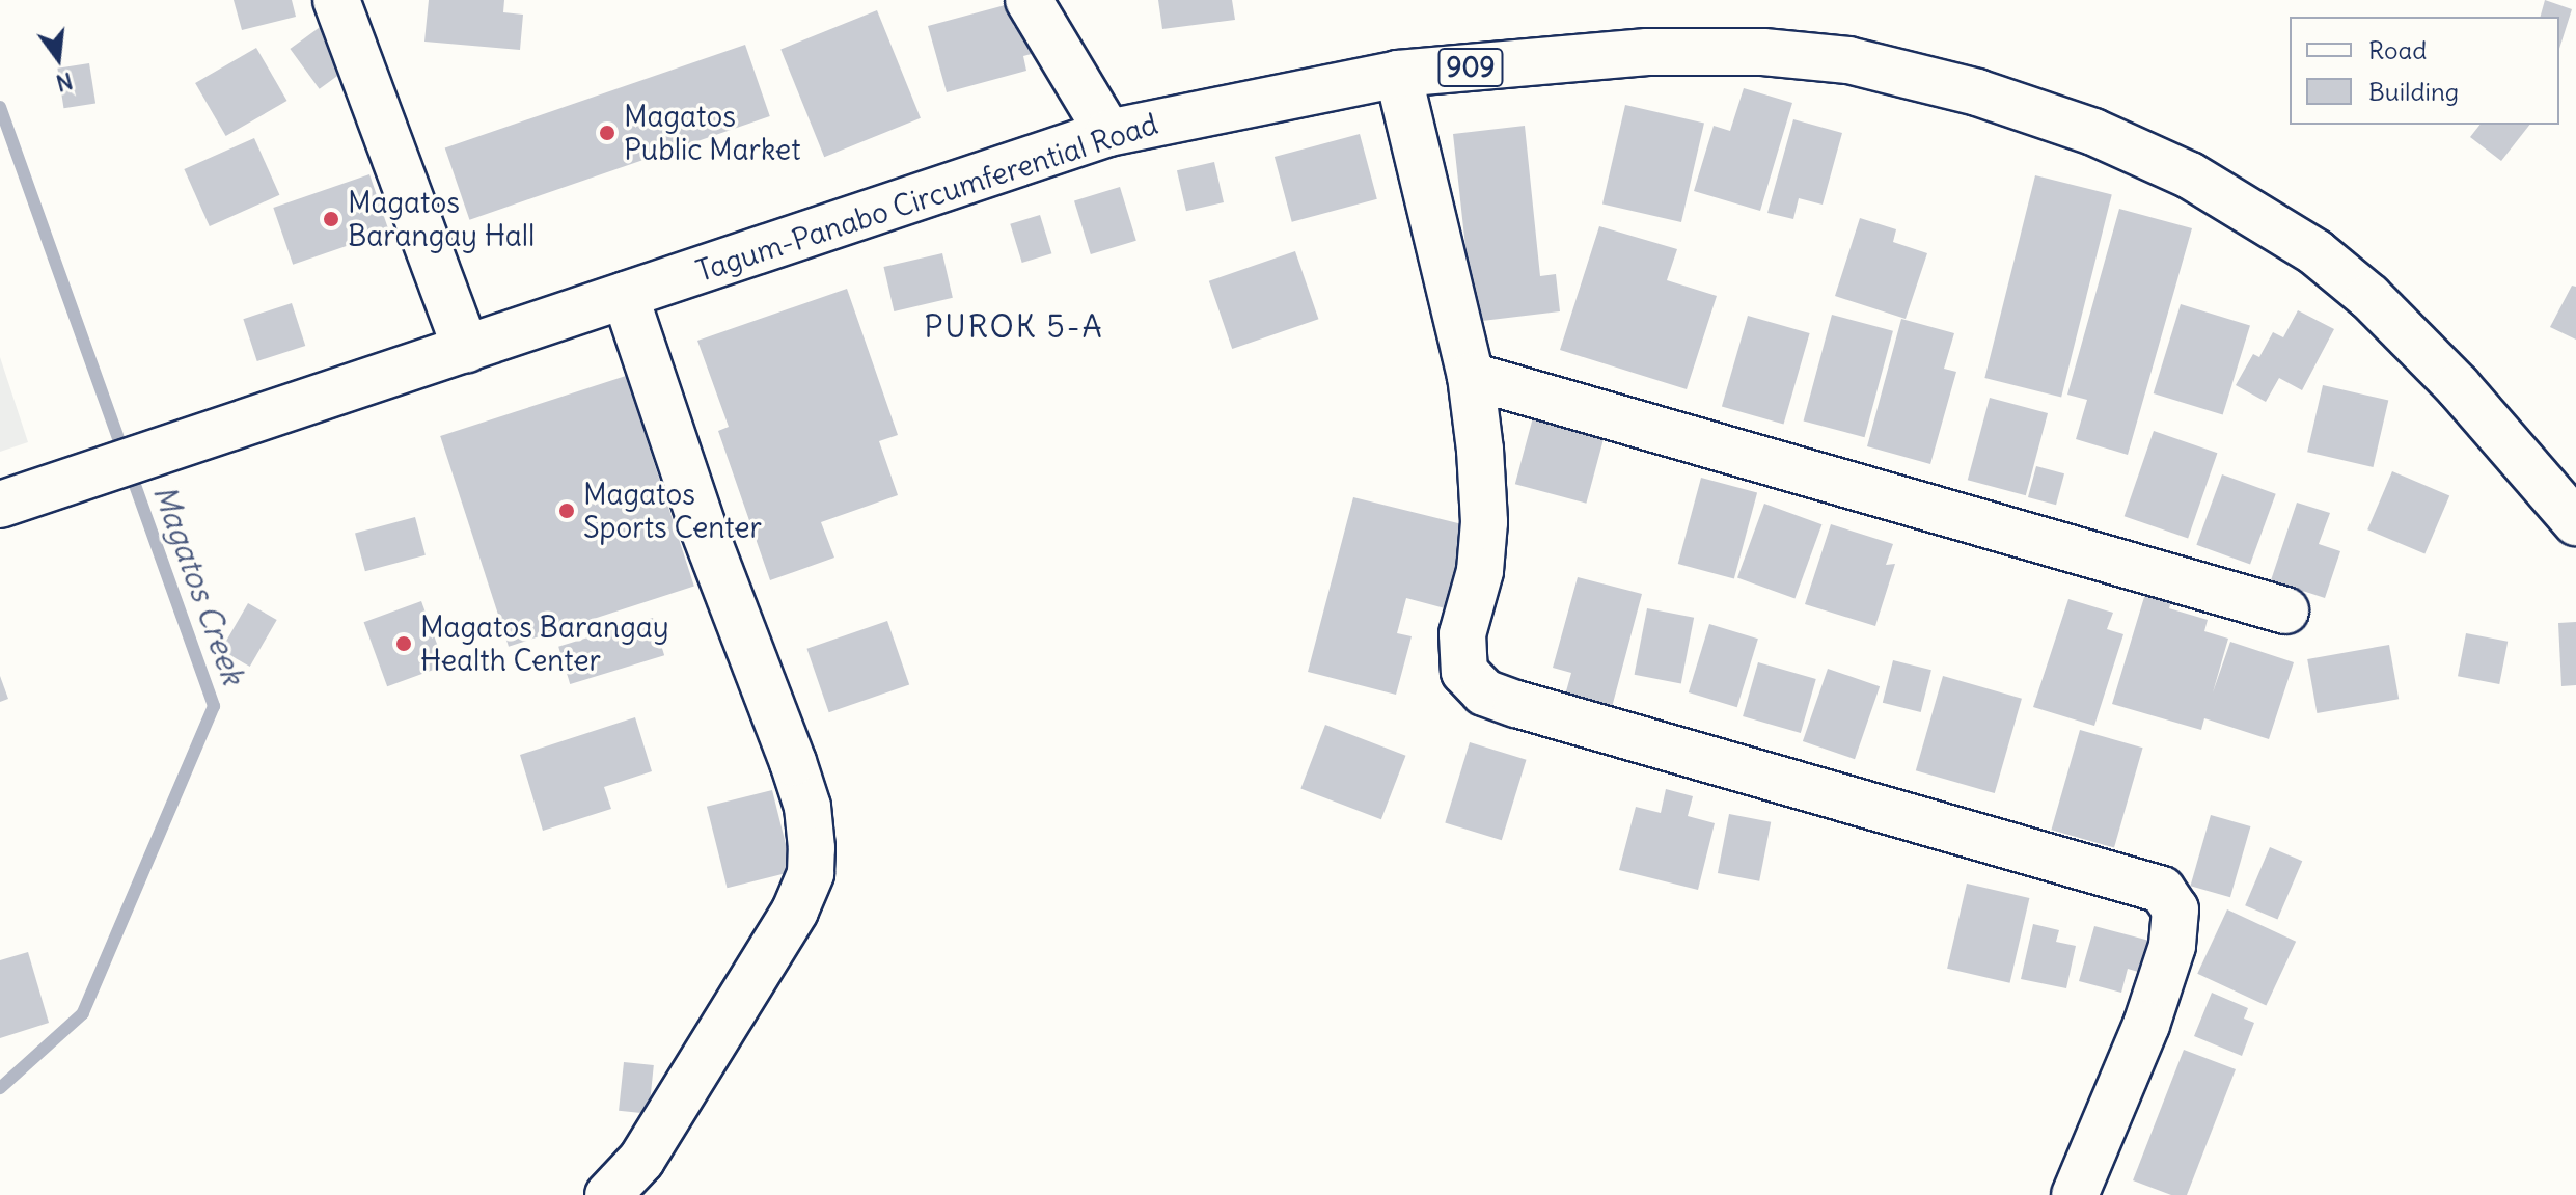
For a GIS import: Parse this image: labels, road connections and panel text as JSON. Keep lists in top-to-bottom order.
{
  "streets": {
    "main road": ["909", "Tagum-Panabo Circumferential Road"]
  },
  "districts": ["PUROK 5-A"],
  "water": ["Magatos Creek"],
  "places": [
    "Magatos Public Market",
    "Magatos Barangay Hall",
    "Magatos Sports Center",
    "Magatos Barangay Health Center"
  ],
  "legend": ["Road", "Building"],
  "north": "bottom"
}
